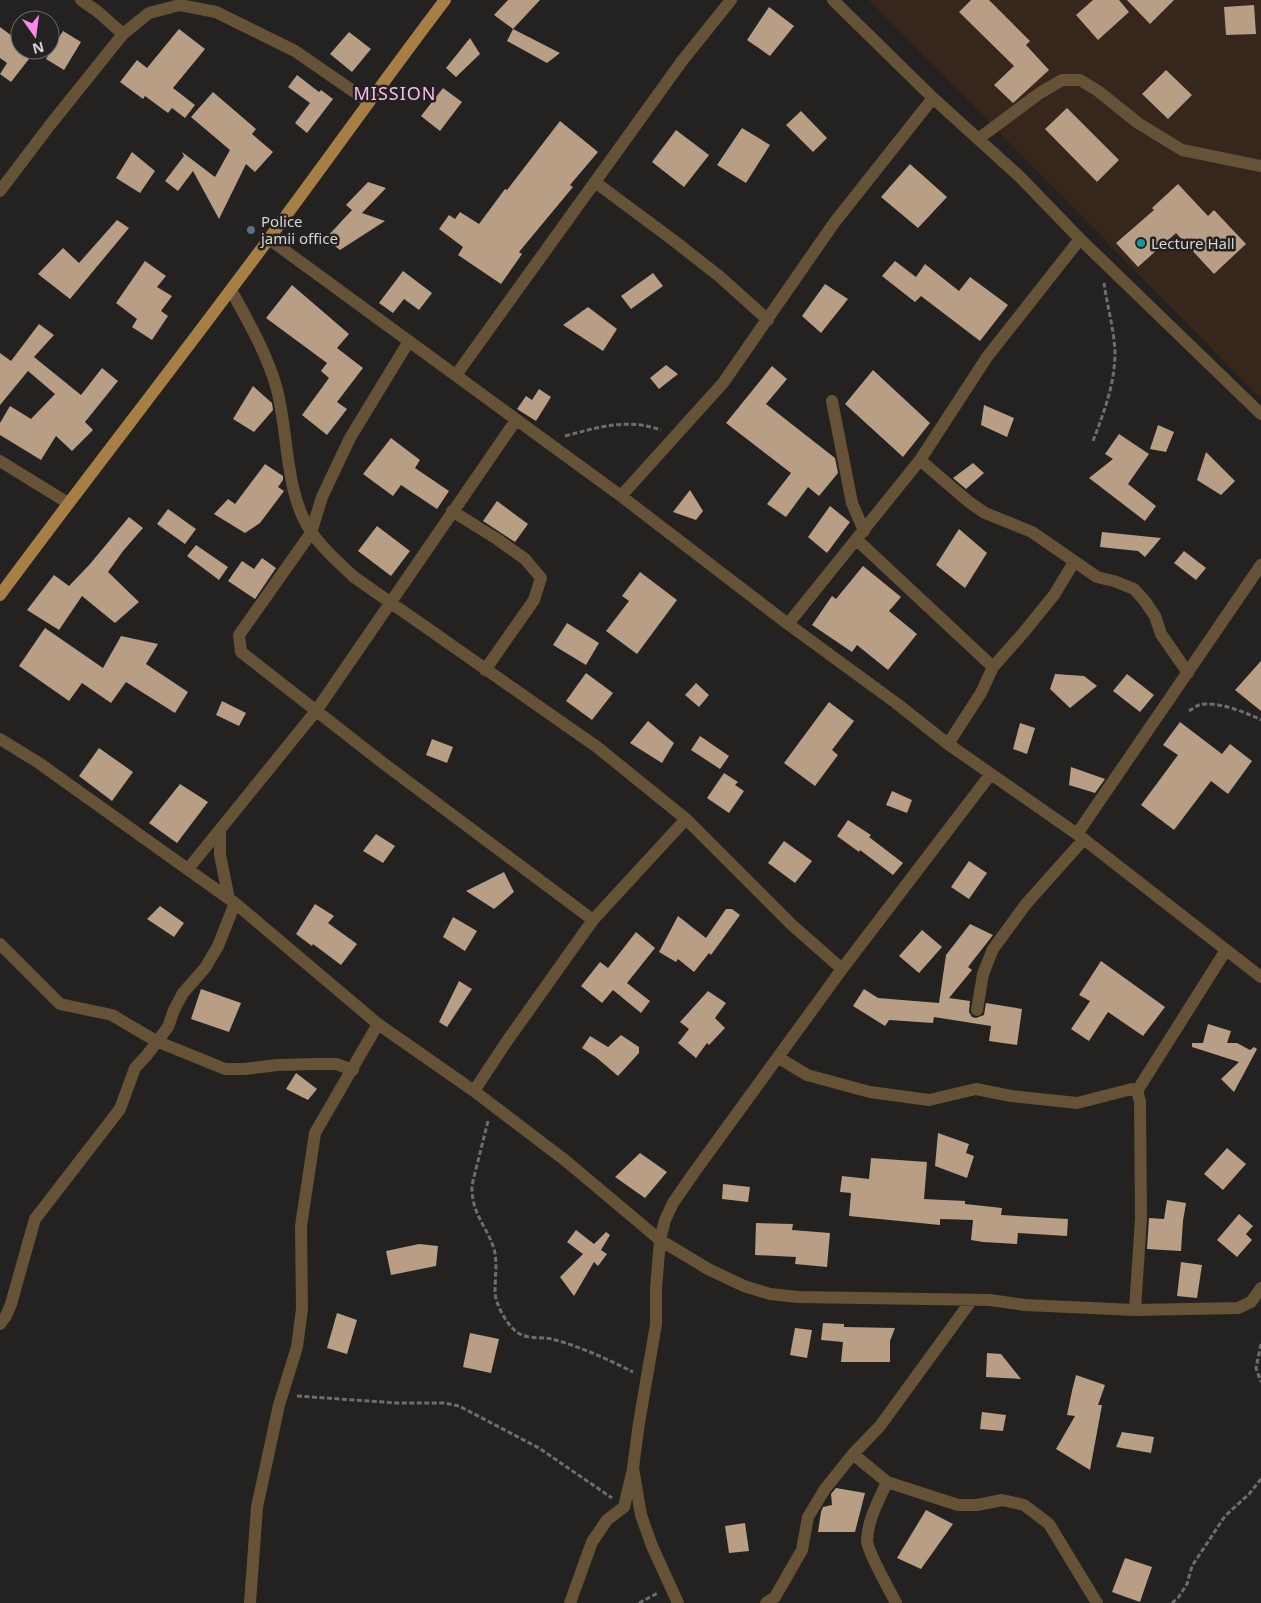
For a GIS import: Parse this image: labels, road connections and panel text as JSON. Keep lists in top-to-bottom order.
{
  "districts": ["MISSION"],
  "places": ["Police jamii office", "Lecture Hall"],
  "north": "bottom"
}
